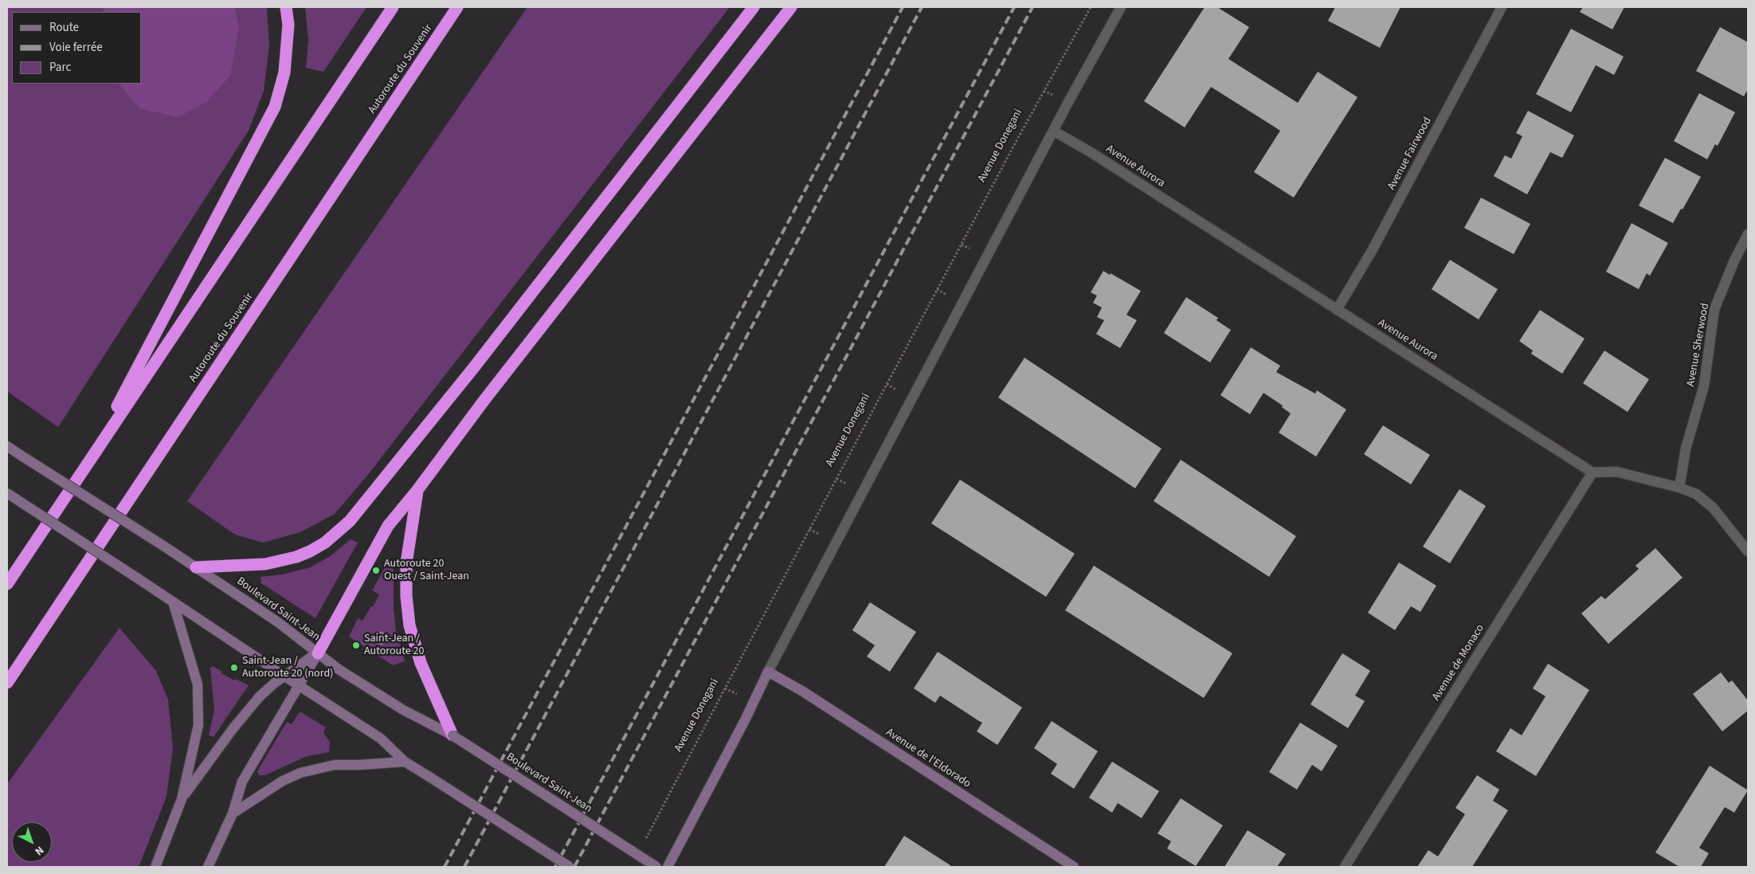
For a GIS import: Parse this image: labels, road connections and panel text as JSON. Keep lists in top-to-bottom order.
{
  "streets": {
    "highway": ["Autoroute du Souvenir"],
    "main road": ["Boulevard Saint-Jean", "Avenue de l'Eldorado"],
    "street": [
      "Avenue Fairwood",
      "Avenue Aurora",
      "Avenue Sherwood",
      "Avenue de Monaco"
    ],
    "path": ["Avenue Donegani"]
  },
  "crossings": [
    ["Avenue Fairwood", "Avenue Aurora"],
    ["Avenue Aurora", "Avenue de Monaco"]
  ],
  "places": ["Autoroute 20 Ouest / Saint-Jean", "Saint-Jean / Autoroute 20", "Saint-Jean / Autoroute 20 (nord)"],
  "legend": ["Route", "Voie ferrée", "Parc"],
  "north": "bottom right"
}
